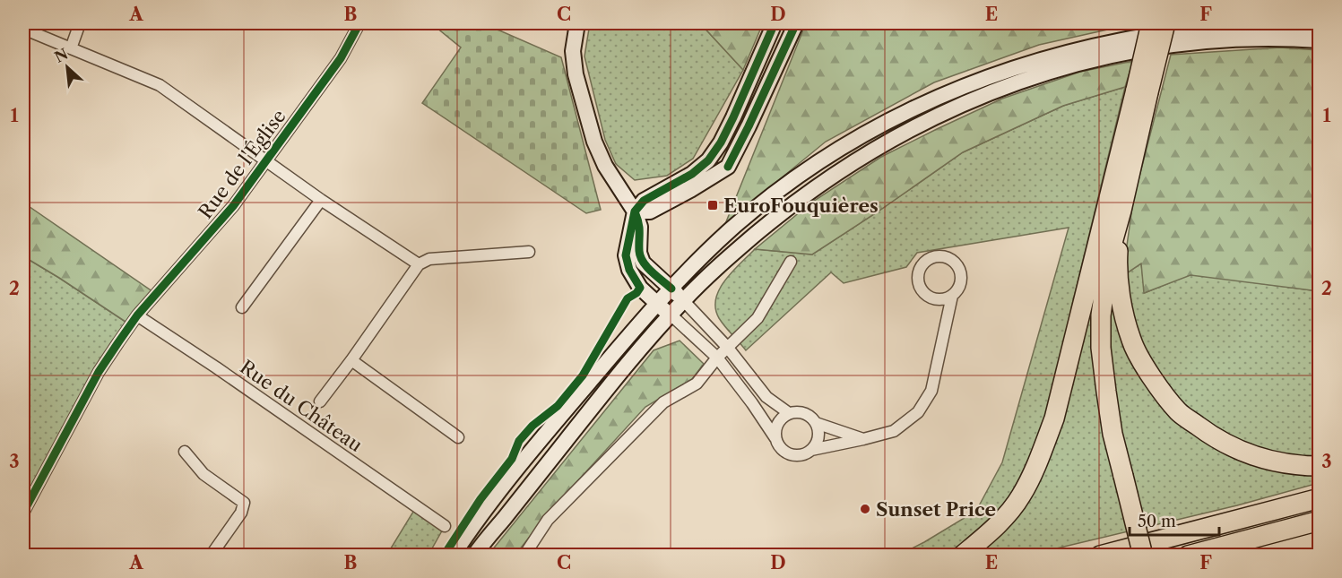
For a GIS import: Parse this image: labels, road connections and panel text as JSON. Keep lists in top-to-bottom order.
{
  "streets": {
    "street": ["Rue de l'Église", "Rue du Château"]
  },
  "crossings": [
    ["Rue de l'Église", "Rue du Château"]
  ],
  "places": {
    "transit": ["EuroFouquières"],
    "other": ["Sunset Price"]
  },
  "scale_bar": "50 m",
  "north": "top left",
  "grid": {
    "columns": [
      "A",
      "B",
      "C",
      "D",
      "E",
      "F"
    ],
    "rows": ["1", "2", "3"]
  }
}
